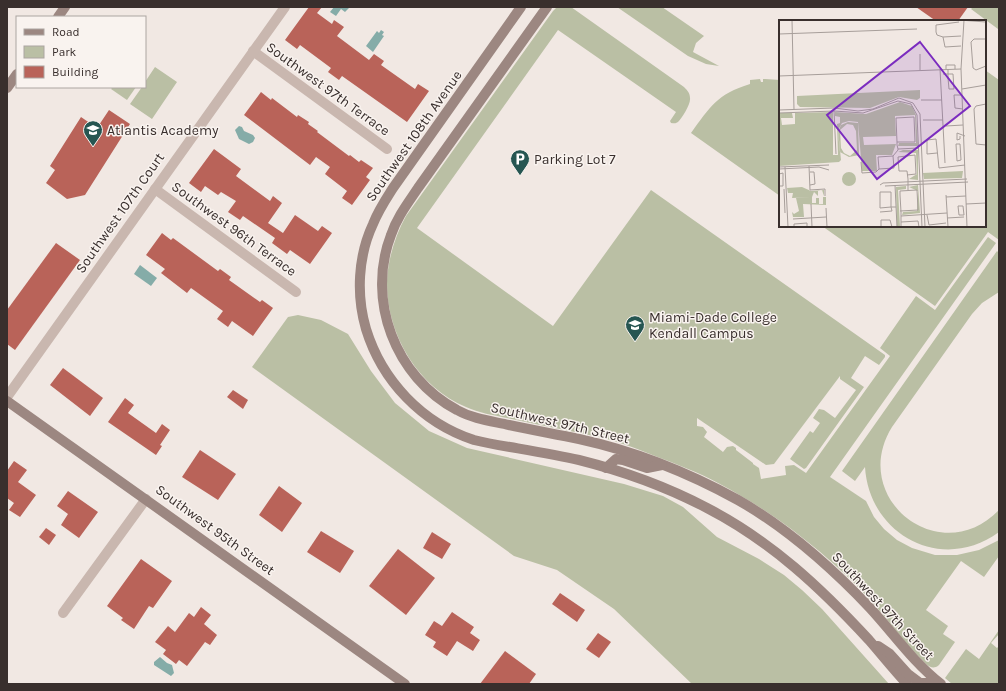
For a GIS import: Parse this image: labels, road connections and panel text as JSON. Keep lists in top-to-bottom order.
{
  "streets": {
    "street": [
      "Southwest 97th Terrace",
      "Southwest 108th Avenue",
      "Southwest 107th Court",
      "Southwest 96th Terrace",
      "Southwest 97th Street",
      "Southwest 95th Street"
    ]
  },
  "crossings": [
    ["Southwest 97th Terrace", "Southwest 107th Court"],
    ["Southwest 107th Court", "Southwest 96th Terrace"]
  ],
  "places": {
    "school or university": ["Atlantis Academy", "Miami-Dade College Kendall Campus"],
    "parking": ["Parking Lot 7"]
  },
  "legend": ["Road", "Park", "Building"]
}
